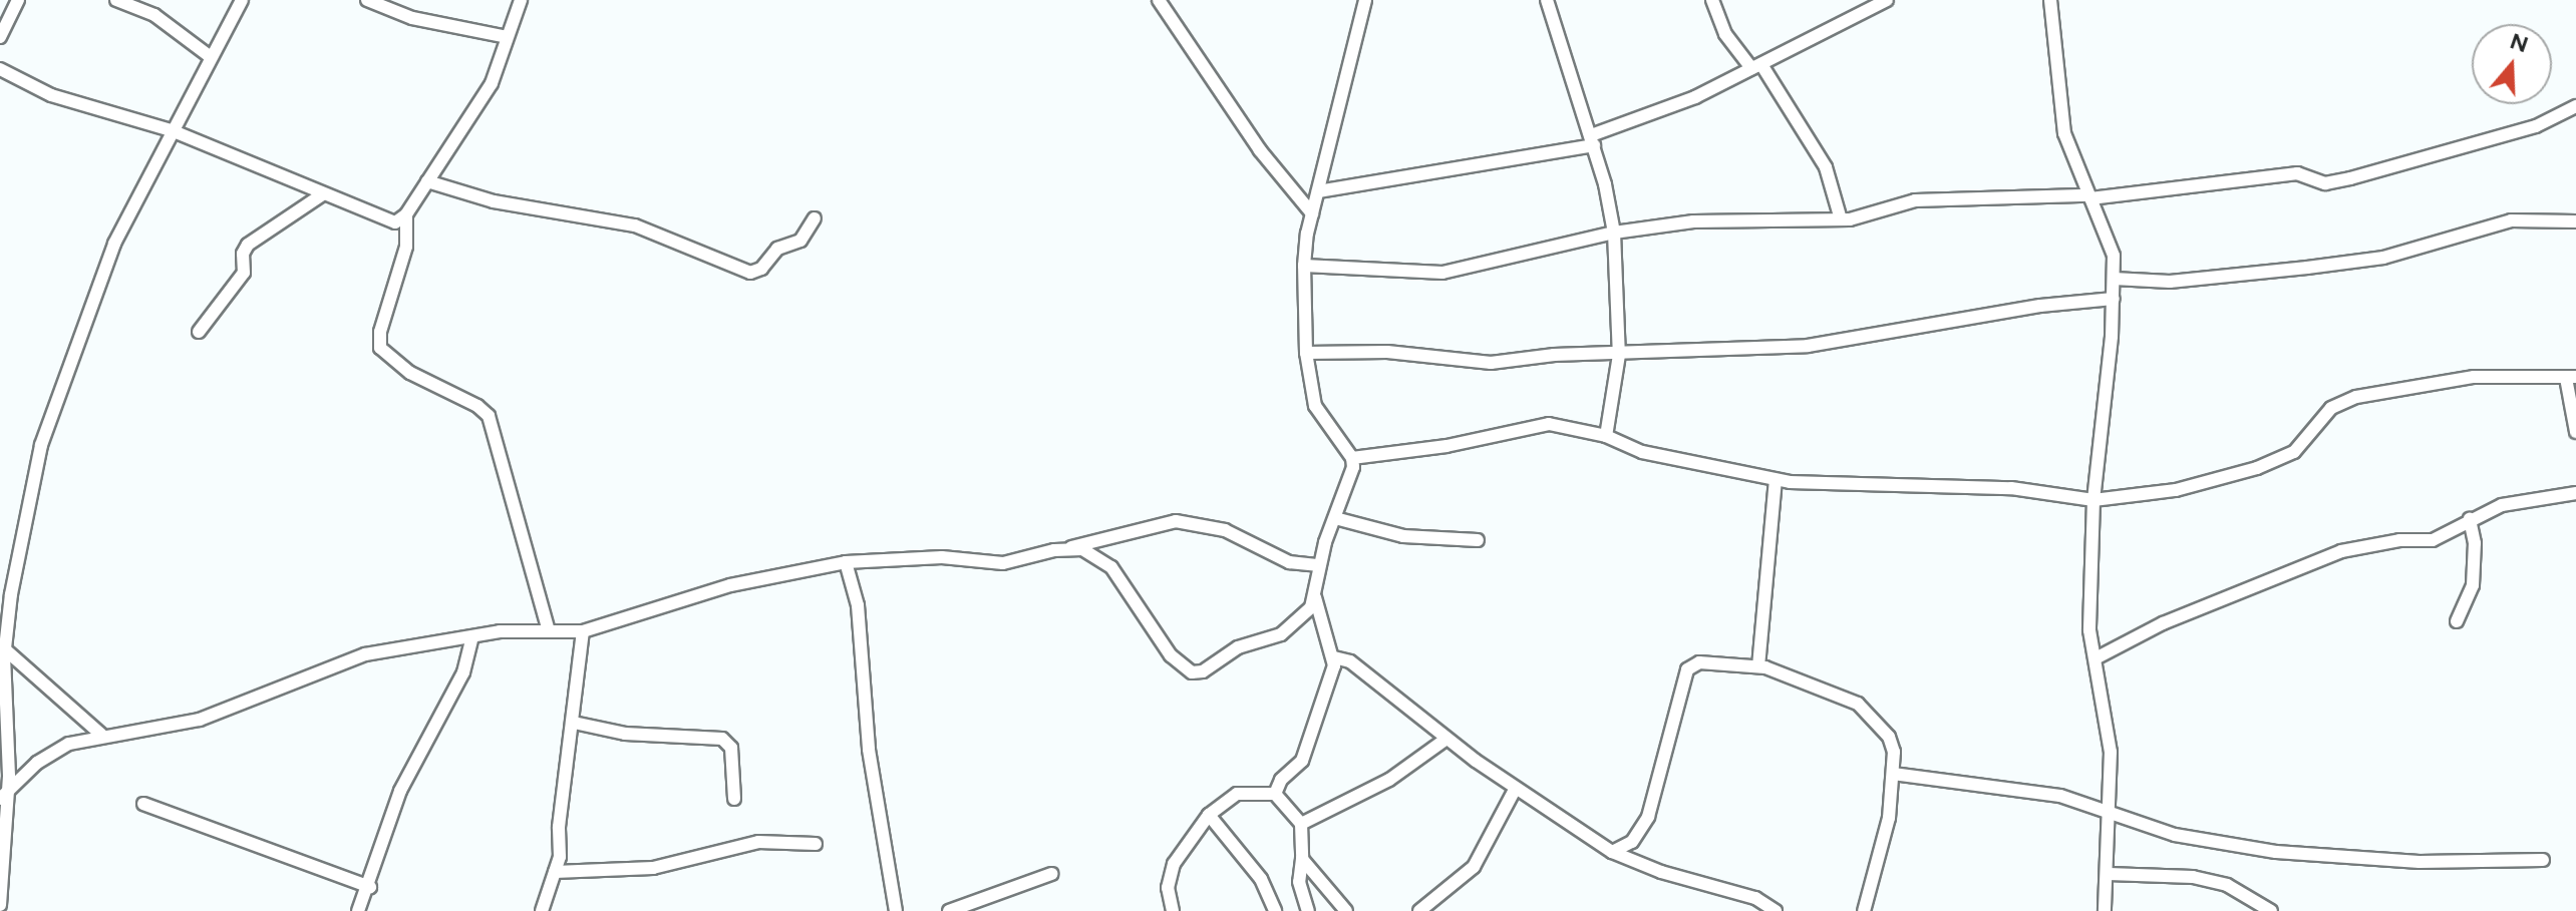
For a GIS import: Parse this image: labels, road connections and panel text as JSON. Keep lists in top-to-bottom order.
{
  "north": "top"
}
